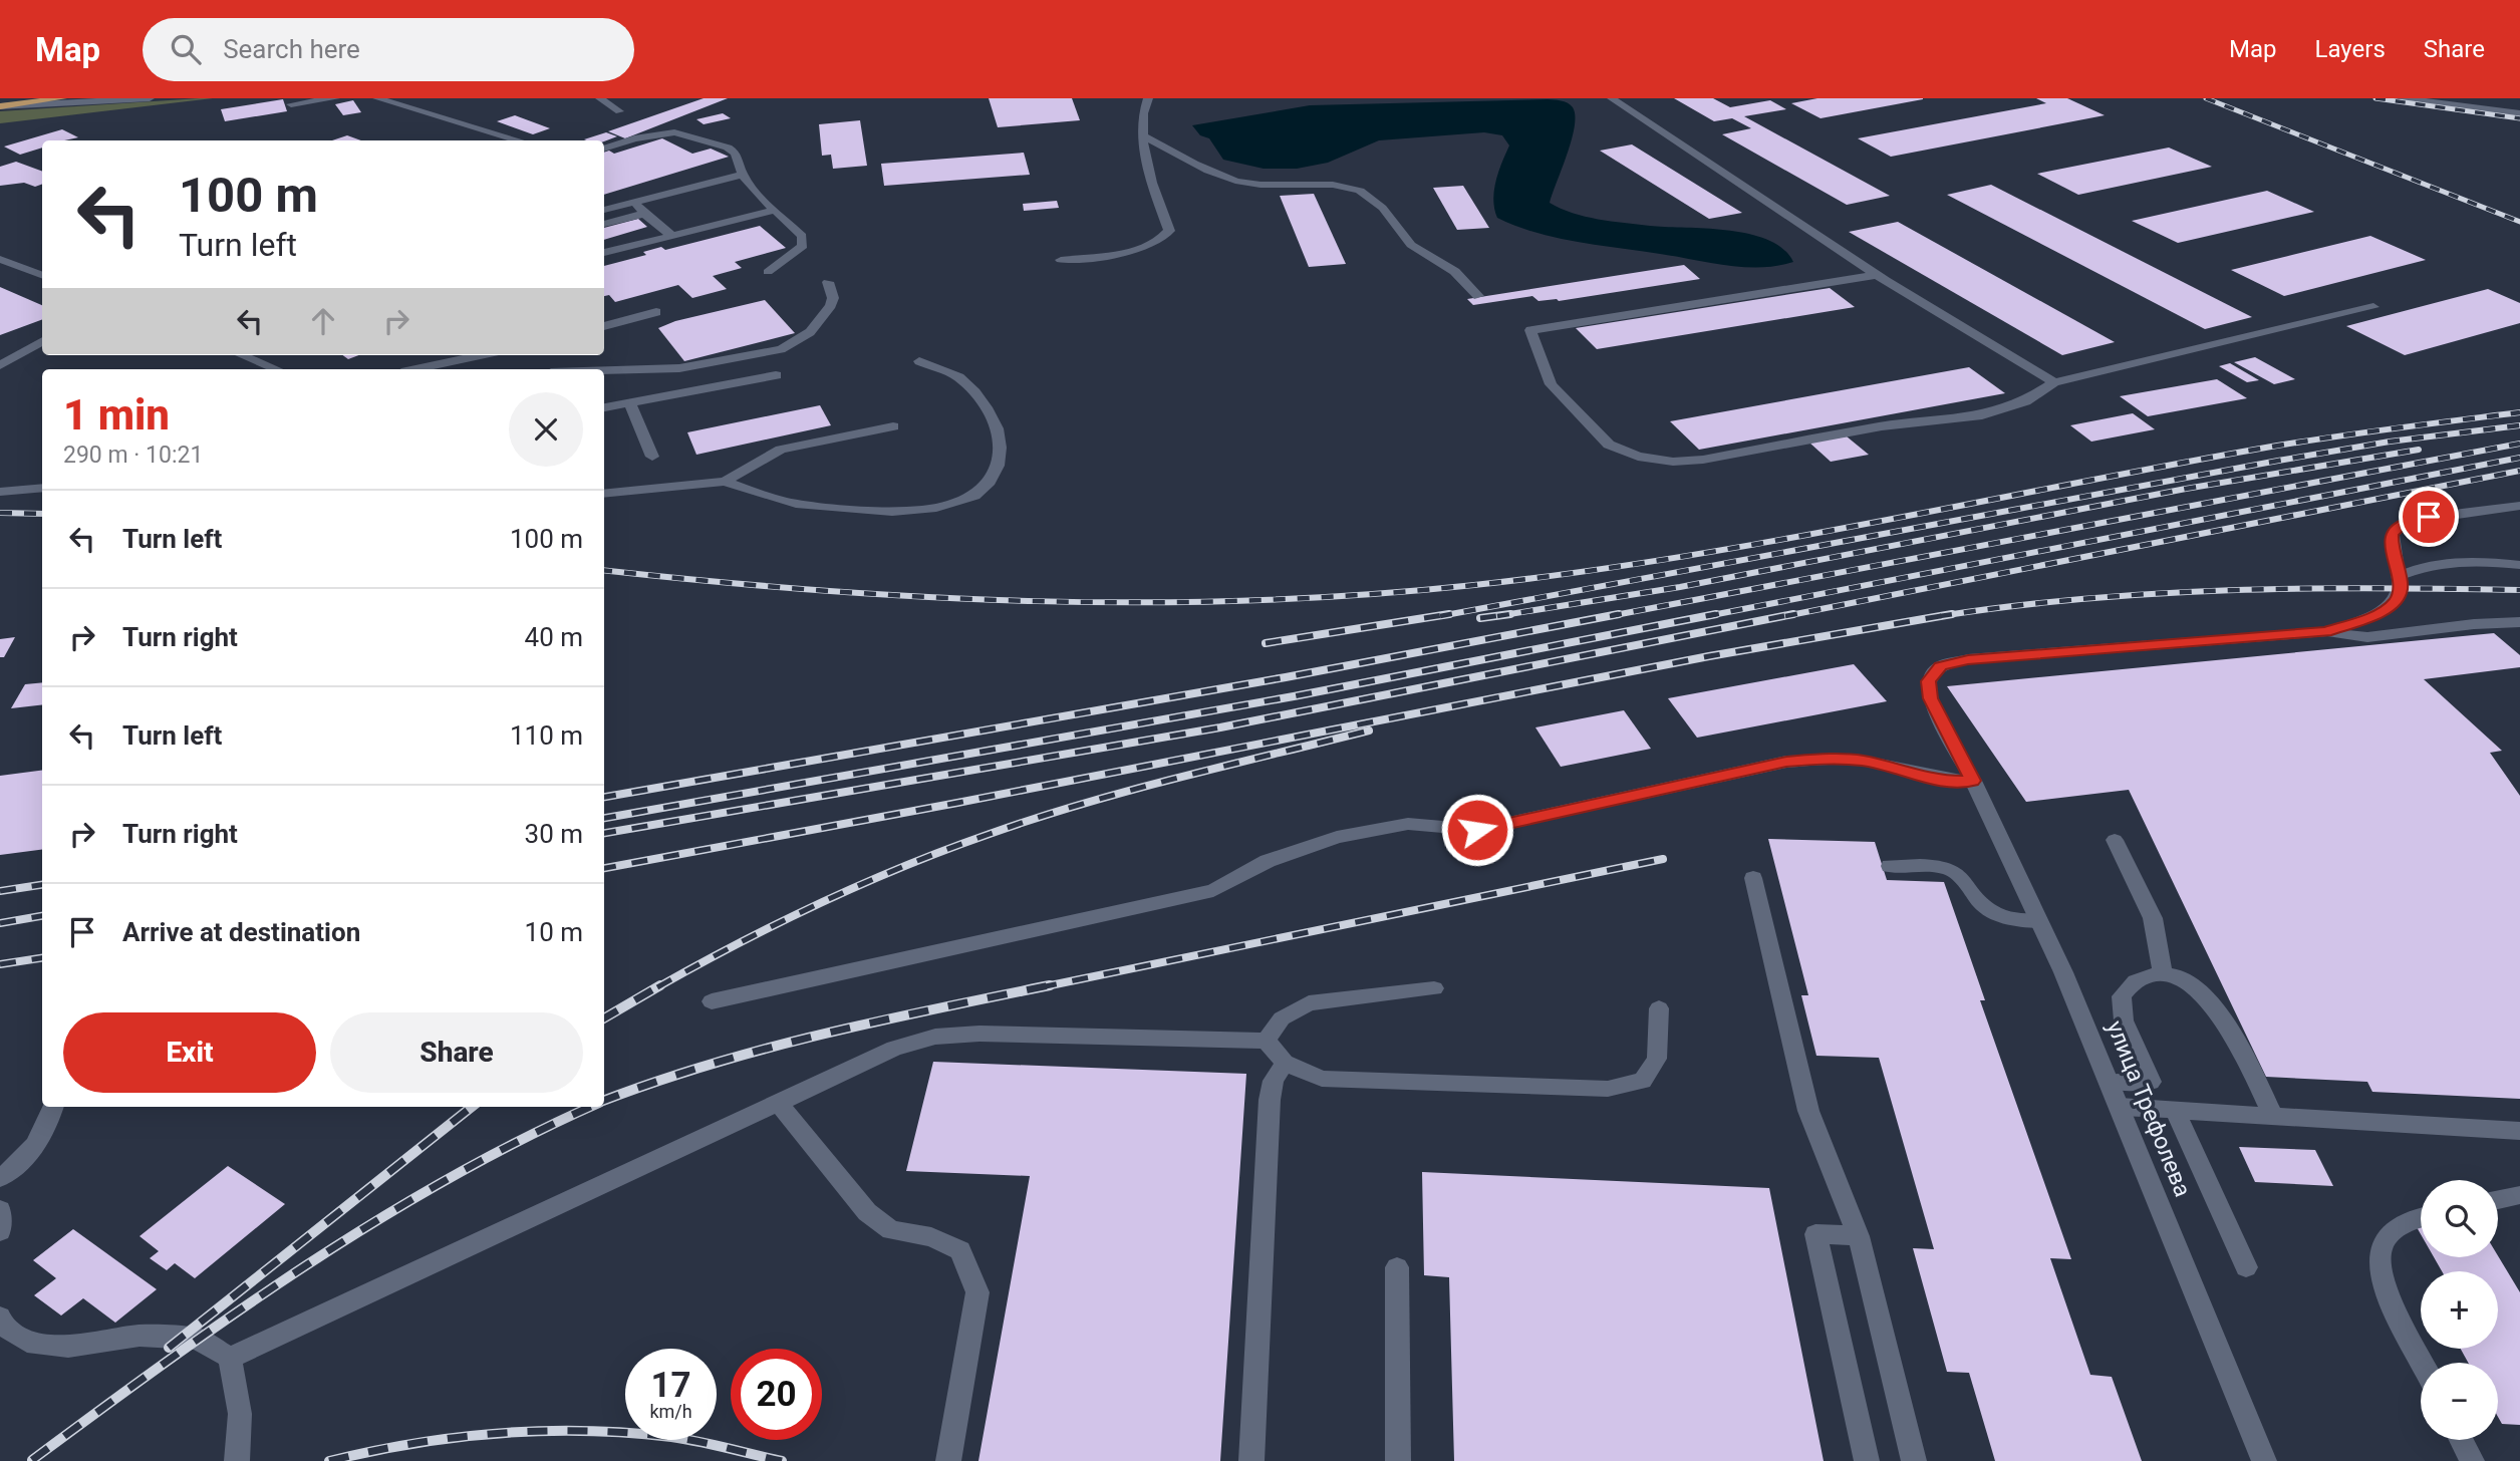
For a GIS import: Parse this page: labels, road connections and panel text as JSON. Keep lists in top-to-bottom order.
{
  "streets": {
    "street": ["улица Трефолева"]
  },
  "page": {
    "header": "Map",
    "search": "Search here",
    "nav": ["Map", "Layers", "Share"],
    "turn": ["100 m", "Turn left"],
    "heading": ["1 min", "290 m · 10:21"],
    "list": [
      {
        "name": "Turn left",
        "value": "100 m"
      },
      {
        "name": "Turn right",
        "value": "40 m"
      },
      {
        "name": "Turn left",
        "value": "110 m"
      },
      {
        "name": "Turn right",
        "value": "30 m"
      },
      {
        "name": "Arrive at destination",
        "value": "10 m"
      }
    ],
    "buttons": ["Exit", "Share"],
    "map_buttons": ["+", "−"],
    "speed": "17 km/h",
    "limit": "20"
  }
}
